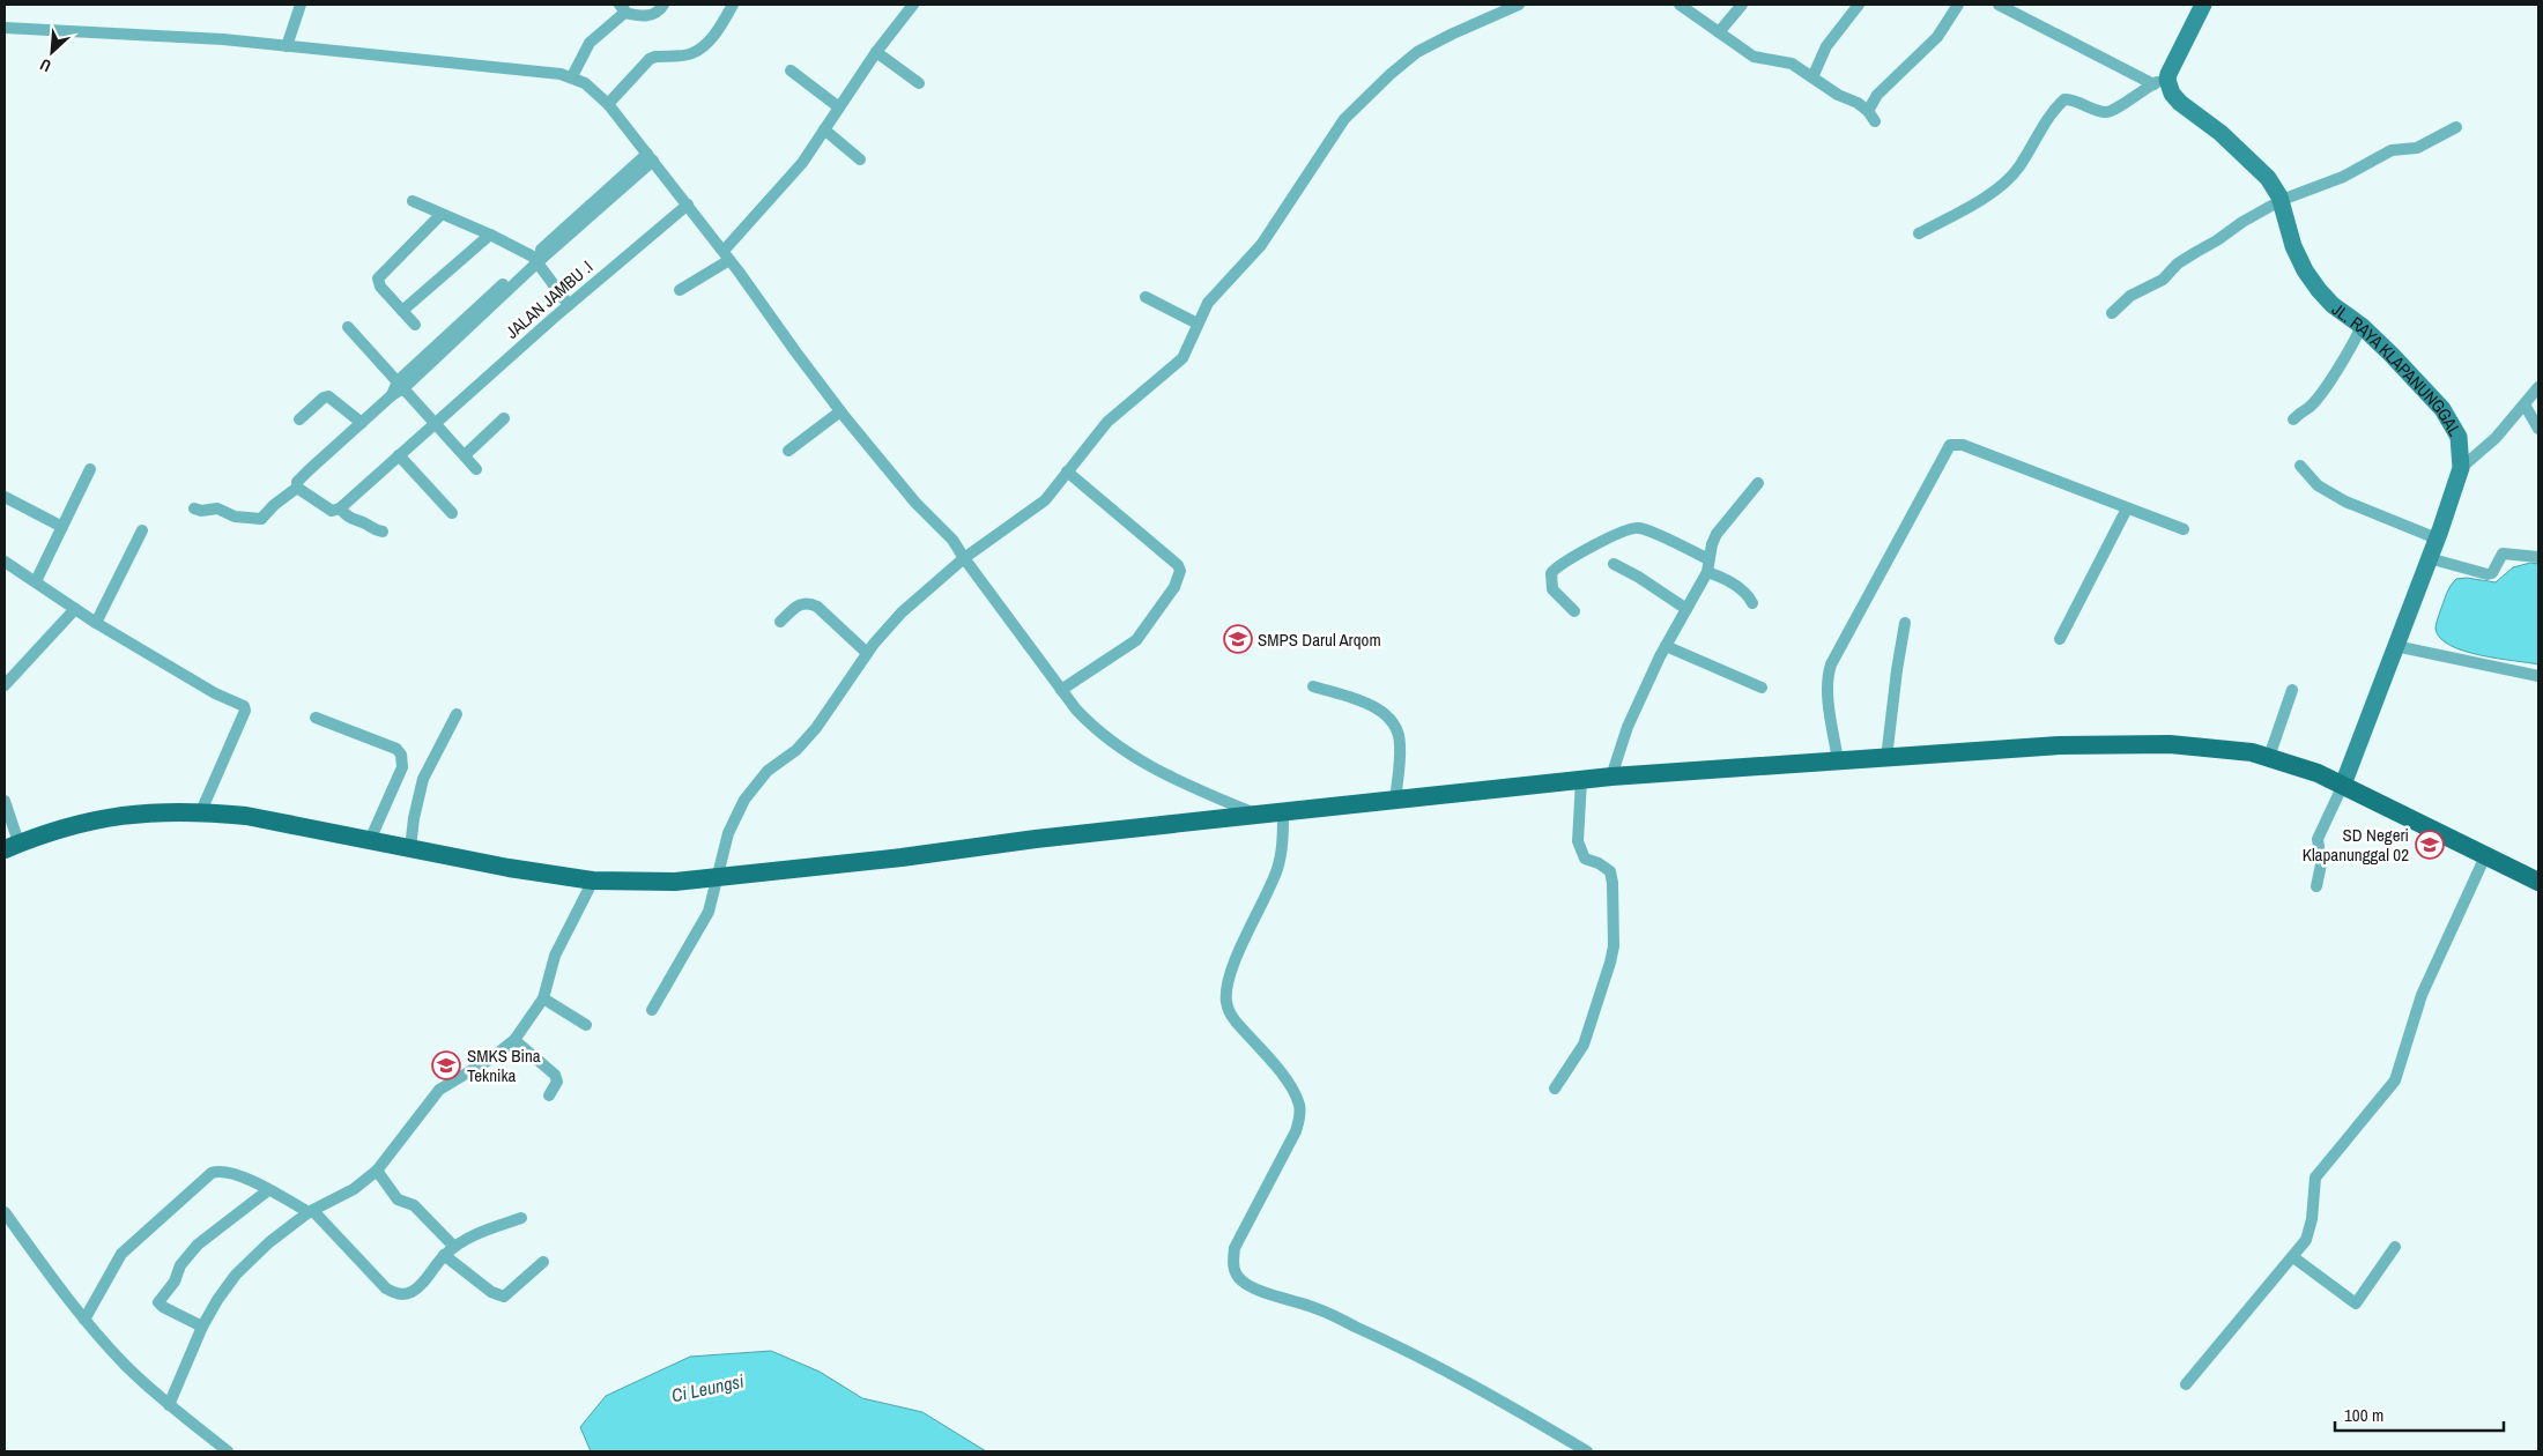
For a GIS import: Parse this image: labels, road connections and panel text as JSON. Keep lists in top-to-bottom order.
{
  "streets": {
    "street": ["JALAN JAMBU .I", "JL. RAYA KLAPANUNGGAL"]
  },
  "water": ["Ci Leungsi"],
  "places": {
    "school or university": ["SMPS Darul Arqom", "SD Negeri Klapanunggal 02", "SMKS Bina Teknika"]
  },
  "scale_bar": "100 m",
  "north": "bottom left"
}
